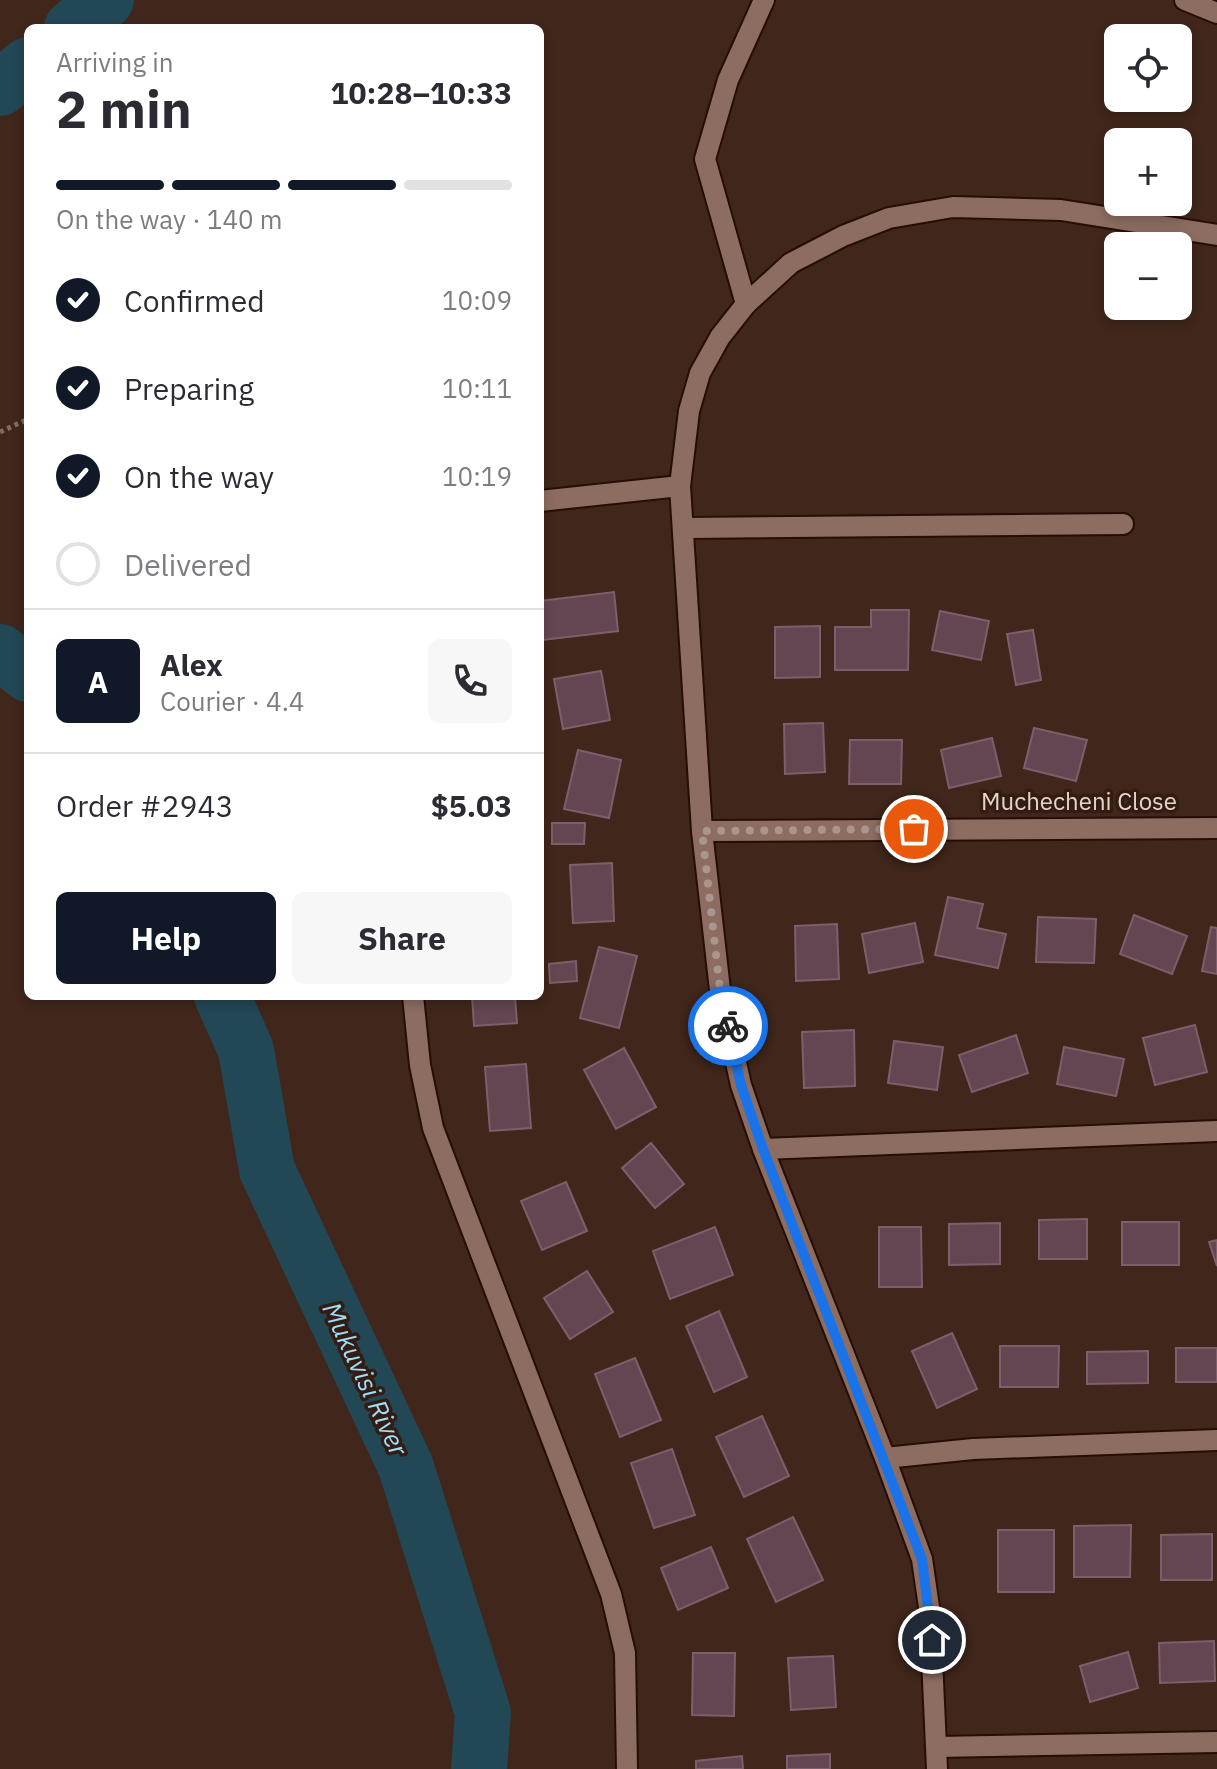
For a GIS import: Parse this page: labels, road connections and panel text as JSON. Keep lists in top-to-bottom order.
{
  "streets": {
    "street": ["Muchecheni Close"]
  },
  "water": ["Mukuvisi River"],
  "page": {
    "map_buttons": ["+", "−"],
    "heading": ["2 min", "Arriving in", "10:28–10:33"],
    "panel": [
      "Alex",
      "Courier · 4.4",
      "Order #2943",
      "$5.03"
    ],
    "bar": "On the way · 140 m",
    "list": [
      ["Confirmed", "10:09"],
      ["Preparing", "10:11"],
      ["On the way", "10:19"],
      "Delivered"
    ],
    "round": "A",
    "buttons": ["Help", "Share"]
  }
}
